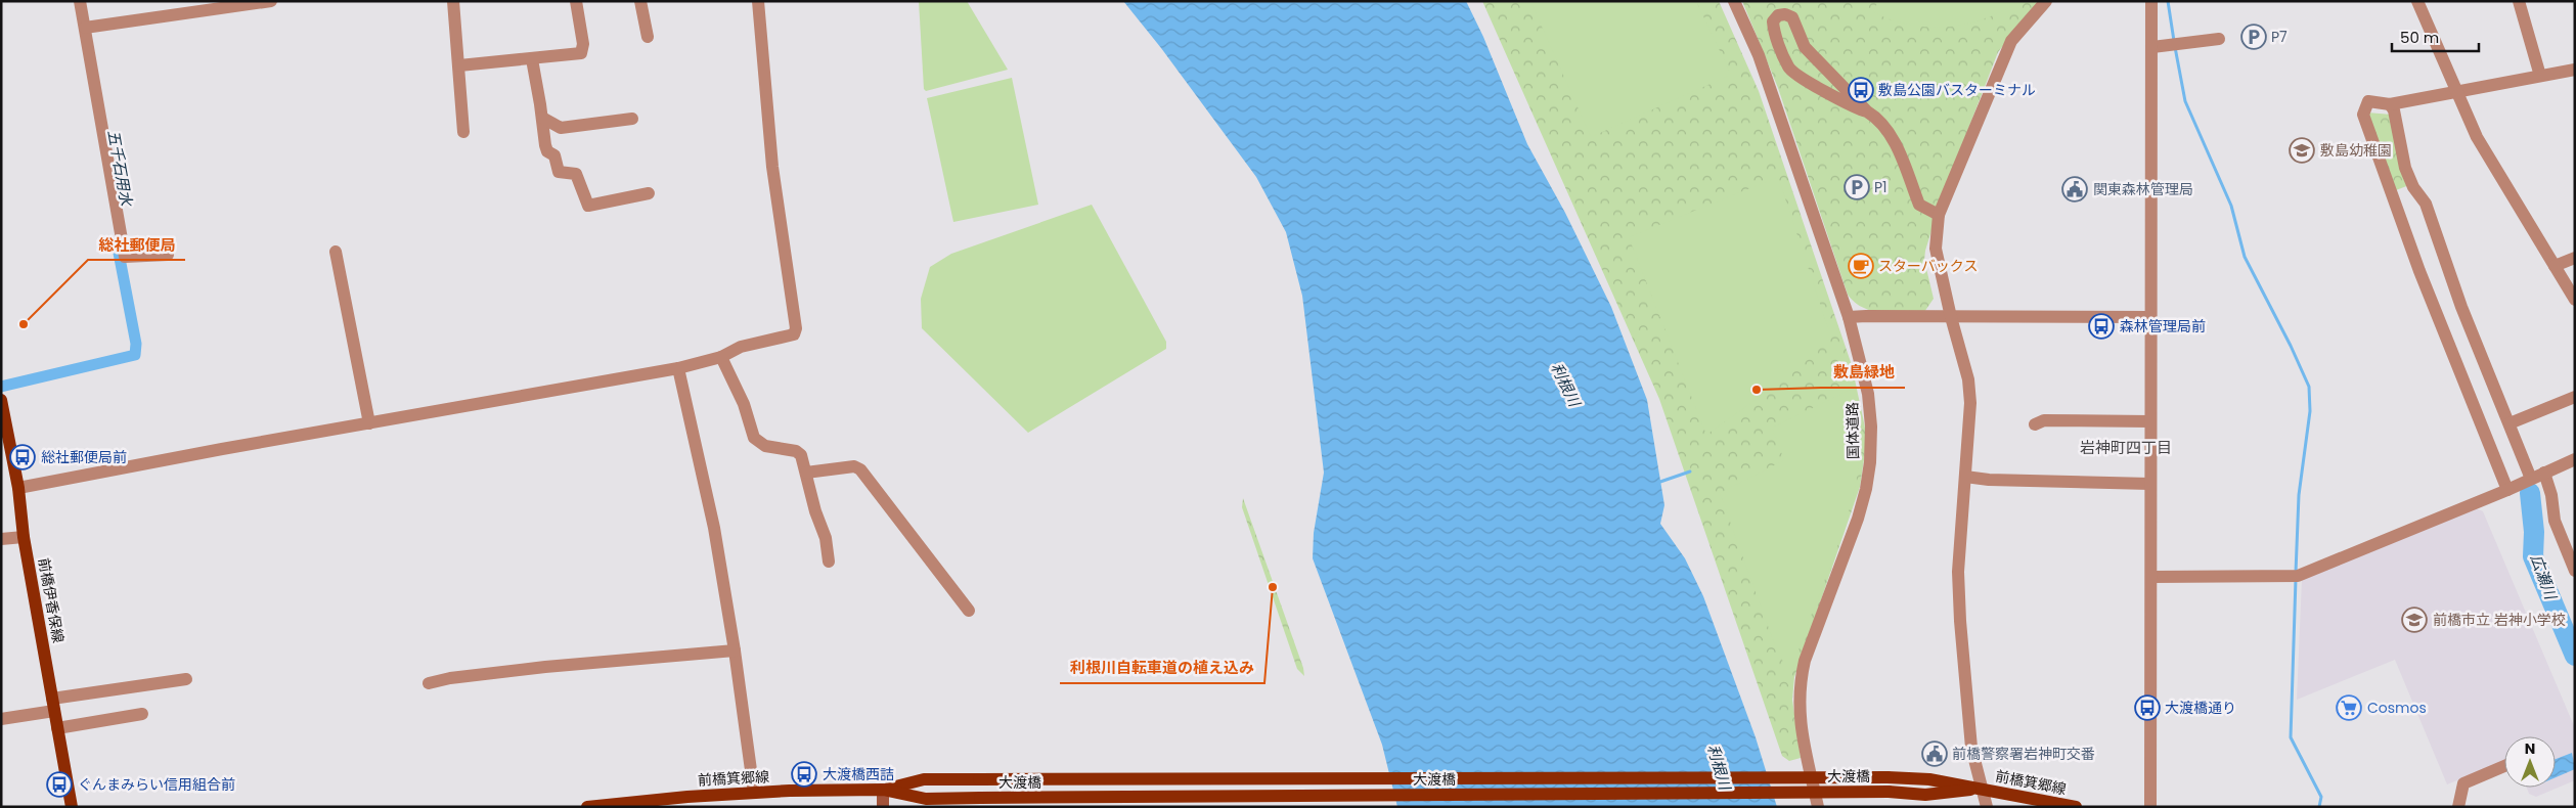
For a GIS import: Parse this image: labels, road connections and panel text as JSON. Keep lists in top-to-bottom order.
{
  "streets": {
    "main road": ["前橋伊香保線", "大渡橋", "前橋箕郷線"],
    "street": ["国体道路"]
  },
  "crossings": [
    ["大渡橋", "前橋箕郷線"]
  ],
  "districts": ["岩神町四丁目"],
  "water": ["五千石用水", "利根川", "広瀬川"],
  "places": {
    "parking": ["P7", "P1"],
    "bus stop": [
      "敷島公園バスターミナル",
      "森林管理局前",
      "総社郵便局前",
      "大渡橋通り",
      "大渡橋西詰",
      "ぐんまみらい信用組合前"
    ],
    "school or university": ["敷島幼稚園", "前橋市立 岩神小学校"],
    "public building": ["関東森林管理局", "前橋警察署岩神町交番"],
    "cafe": ["スターバックス"],
    "other": ["総社郵便局", "敷島緑地", "利根川自転車道の植え込み"],
    "supermarket": ["Cosmos"]
  },
  "scale_bar": "50 m",
  "north": "top"
}
